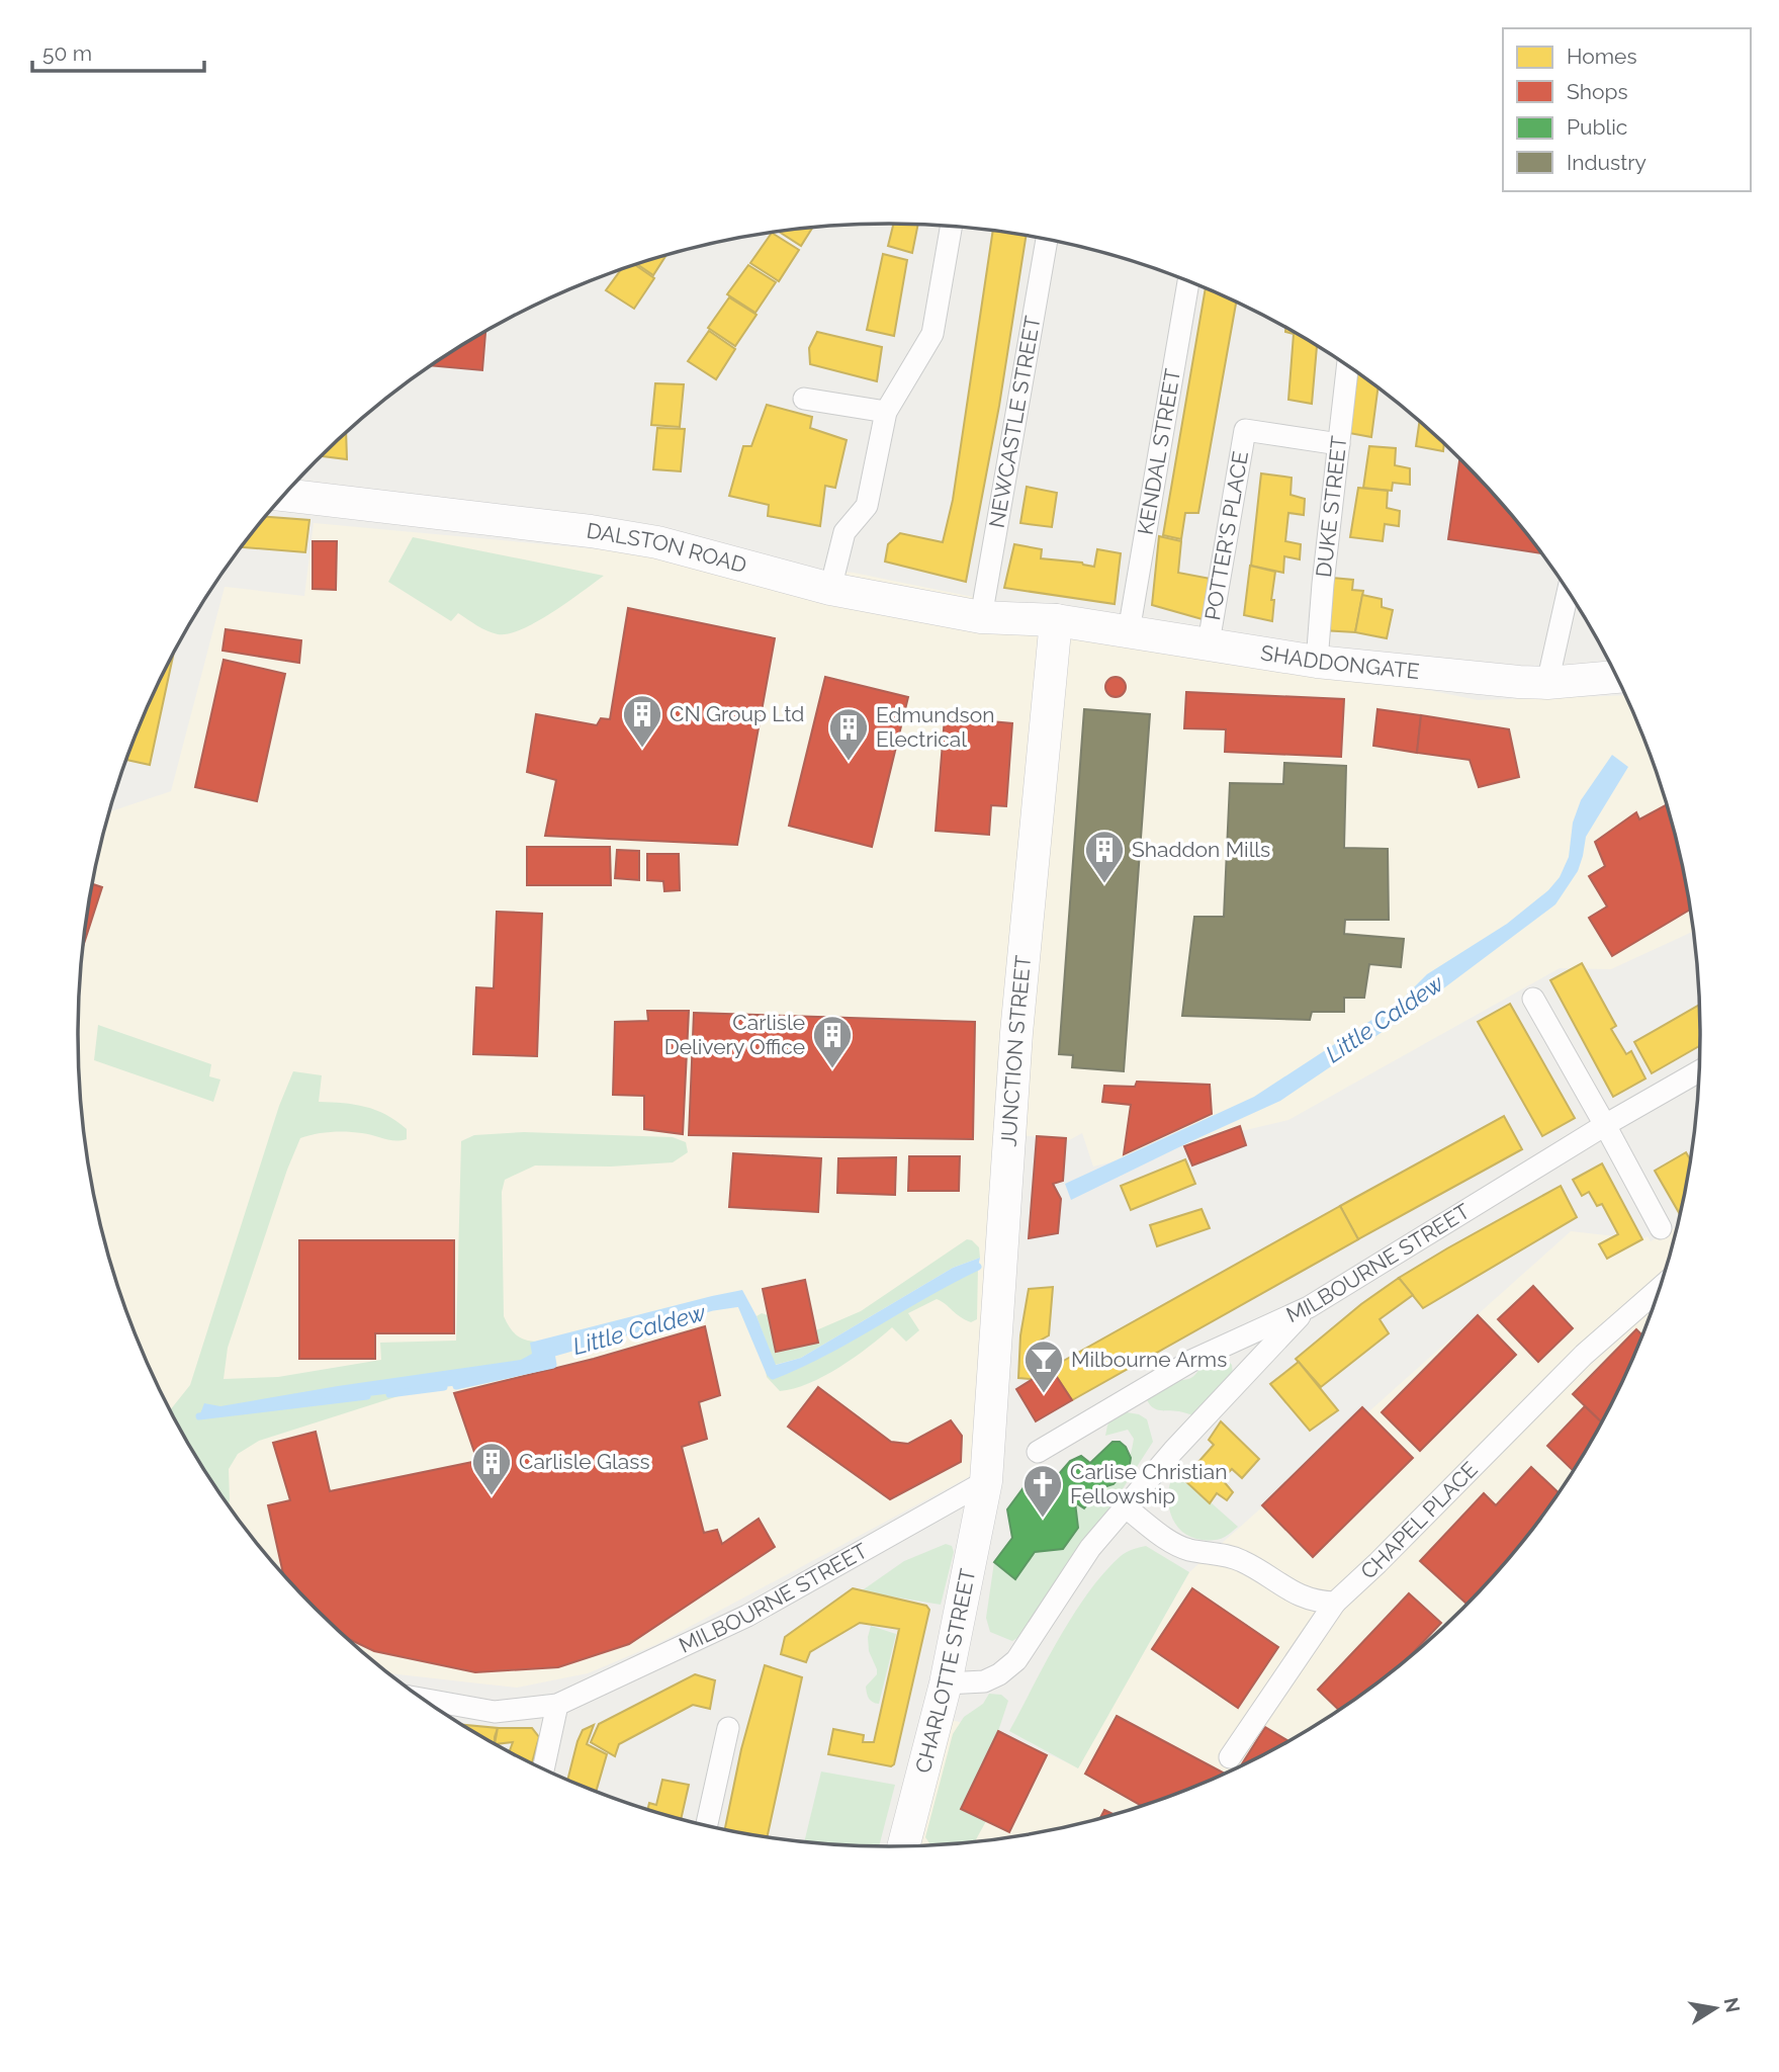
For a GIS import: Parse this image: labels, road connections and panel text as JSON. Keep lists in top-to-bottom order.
{
  "streets": {
    "main road": [
      "DALSTON ROAD",
      "SHADDONGATE",
      "JUNCTION STREET",
      "CHARLOTTE STREET"
    ],
    "street": [
      "NEWCASTLE STREET",
      "KENDAL STREET",
      "DUKE STREET",
      "POTTER'S PLACE",
      "MILBOURNE STREET",
      "CHAPEL PLACE"
    ]
  },
  "crossings": [
    ["NEWCASTLE STREET", "DALSTON ROAD"],
    ["KENDAL STREET", "SHADDONGATE"],
    ["DUKE STREET", "POTTER'S PLACE"],
    ["DUKE STREET", "SHADDONGATE"],
    ["POTTER'S PLACE", "SHADDONGATE"],
    ["DALSTON ROAD", "SHADDONGATE"],
    ["DALSTON ROAD", "JUNCTION STREET"],
    ["SHADDONGATE", "JUNCTION STREET"],
    ["JUNCTION STREET", "MILBOURNE STREET"],
    ["JUNCTION STREET", "CHARLOTTE STREET"],
    ["MILBOURNE STREET", "CHARLOTTE STREET"]
  ],
  "water": ["Little Caldew"],
  "places": {
    "building": [
      "CN Group Ltd",
      "Edmundson Electrical",
      "Shaddon Mills",
      "Carlisle Delivery Office",
      "Carlisle Glass"
    ],
    "bar": ["Milbourne Arms"],
    "church": ["Carlise Christian Fellowship"]
  },
  "legend": [
    "Homes",
    "Shops",
    "Public",
    "Industry"
  ],
  "scale_bar": "50 m",
  "north": "right"
}
